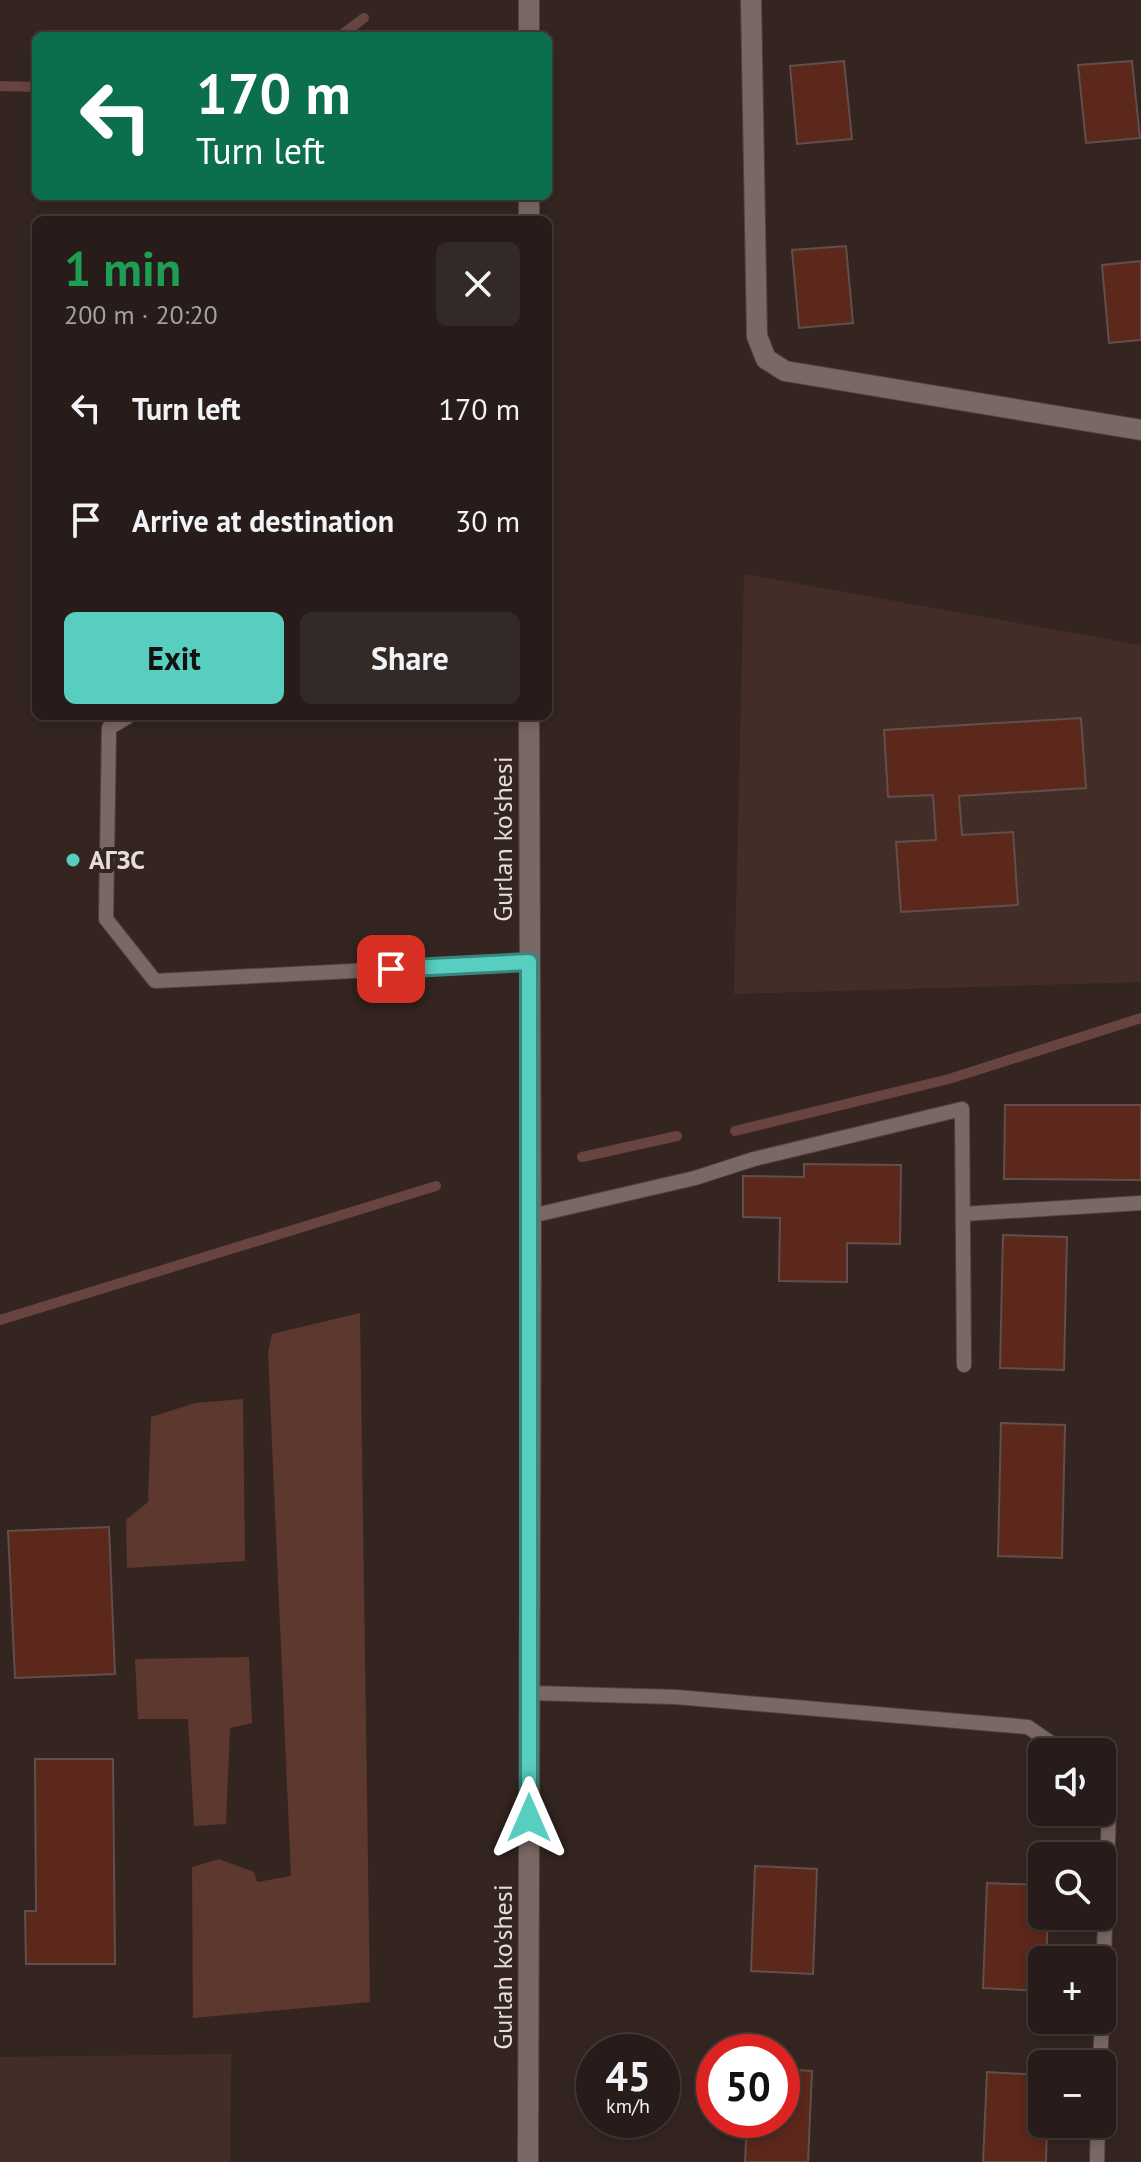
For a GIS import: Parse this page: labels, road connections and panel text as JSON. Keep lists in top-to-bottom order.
{
  "streets": {
    "main road": ["Gurlan ko'shesi"]
  },
  "places": ["АГЗС"],
  "page": {
    "turn": ["170 m", "Turn left"],
    "heading": ["1 min", "200 m · 20:20"],
    "list": [
      {
        "name": "Turn left",
        "value": "170 m"
      },
      {
        "name": "Arrive at destination",
        "value": "30 m"
      }
    ],
    "buttons": ["Exit", "Share"],
    "map_buttons": ["+", "−"],
    "speed": "45 km/h",
    "limit": "50"
  }
}
